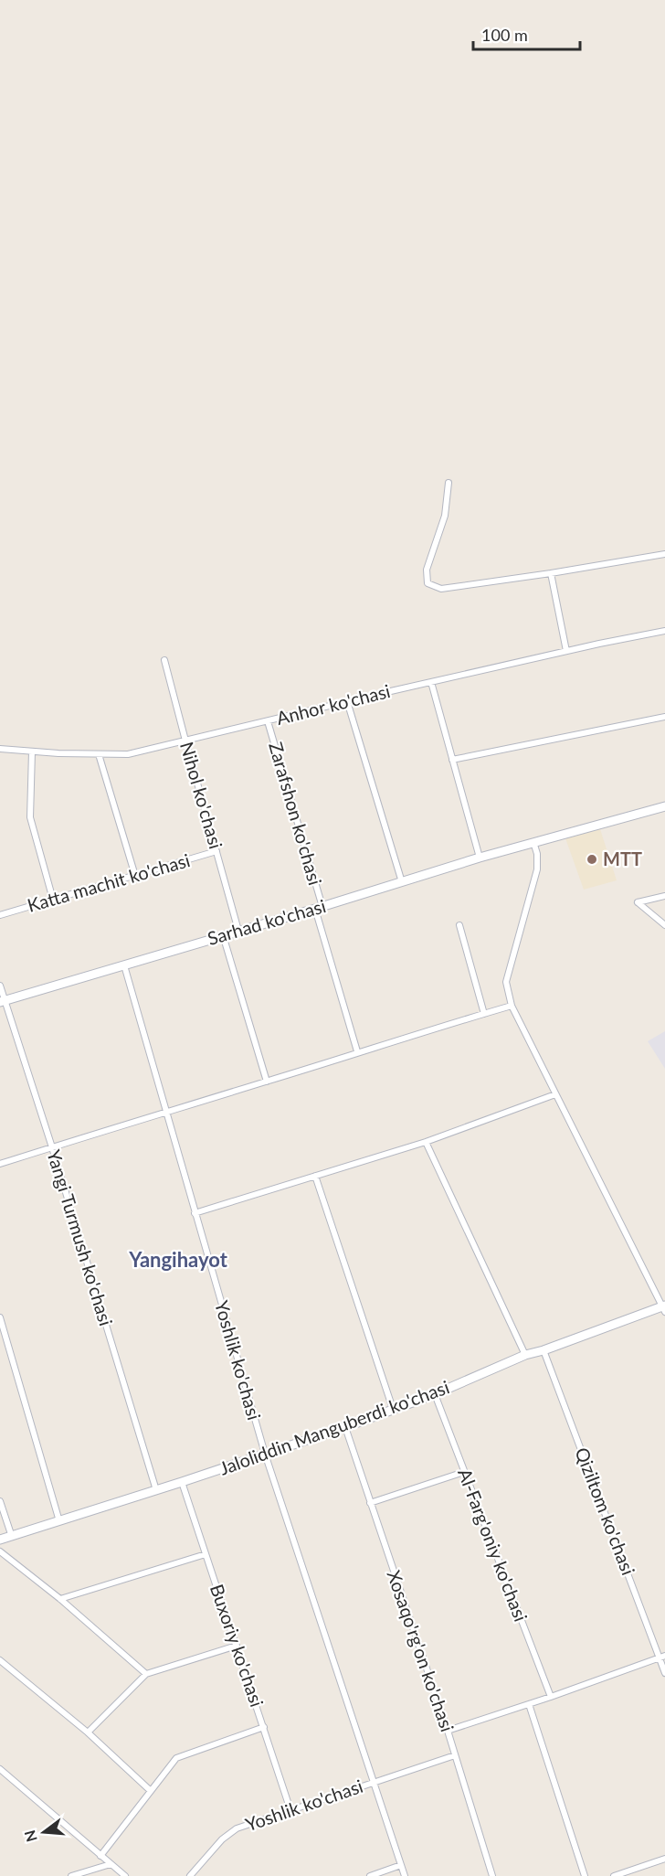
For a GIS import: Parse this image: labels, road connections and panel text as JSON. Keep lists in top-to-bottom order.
{
  "streets": {
    "street": [
      "Anhor ko'chasi",
      "Nihol ko'chasi",
      "Zarafshon ko'chasi",
      "Katta machit ko'chasi",
      "Sarhad ko'chasi",
      "Yangi Turmush ko'chasi",
      "Yoshlik ko'chasi",
      "Jaloliddin Manguberdi ko'chasi",
      "Qiziltom ko'chasi",
      "Al-Farg'oniy ko'chasi",
      "Buxoriy ko'chasi",
      "Xosaqo'rg'on ko'chasi"
    ]
  },
  "crossings": [
    ["Anhor ko'chasi", "Nihol ko'chasi"],
    ["Anhor ko'chasi", "Zarafshon ko'chasi"],
    ["Nihol ko'chasi", "Katta machit ko'chasi"],
    ["Nihol ko'chasi", "Sarhad ko'chasi"],
    ["Zarafshon ko'chasi", "Sarhad ko'chasi"],
    ["Sarhad ko'chasi", "Yangi Turmush ko'chasi"],
    ["Sarhad ko'chasi", "Yoshlik ko'chasi"],
    ["Yangi Turmush ko'chasi", "Jaloliddin Manguberdi ko'chasi"],
    ["Yoshlik ko'chasi", "Jaloliddin Manguberdi ko'chasi"],
    ["Yoshlik ko'chasi", "Buxoriy ko'chasi"],
    ["Yoshlik ko'chasi", "Xosaqo'rg'on ko'chasi"],
    ["Jaloliddin Manguberdi ko'chasi", "Qiziltom ko'chasi"],
    ["Jaloliddin Manguberdi ko'chasi", "Al-Farg'oniy ko'chasi"],
    ["Jaloliddin Manguberdi ko'chasi", "Buxoriy ko'chasi"],
    ["Jaloliddin Manguberdi ko'chasi", "Xosaqo'rg'on ko'chasi"]
  ],
  "districts": ["Yangihayot"],
  "places": ["MTT"],
  "scale_bar": "100 m",
  "north": "left"
}
